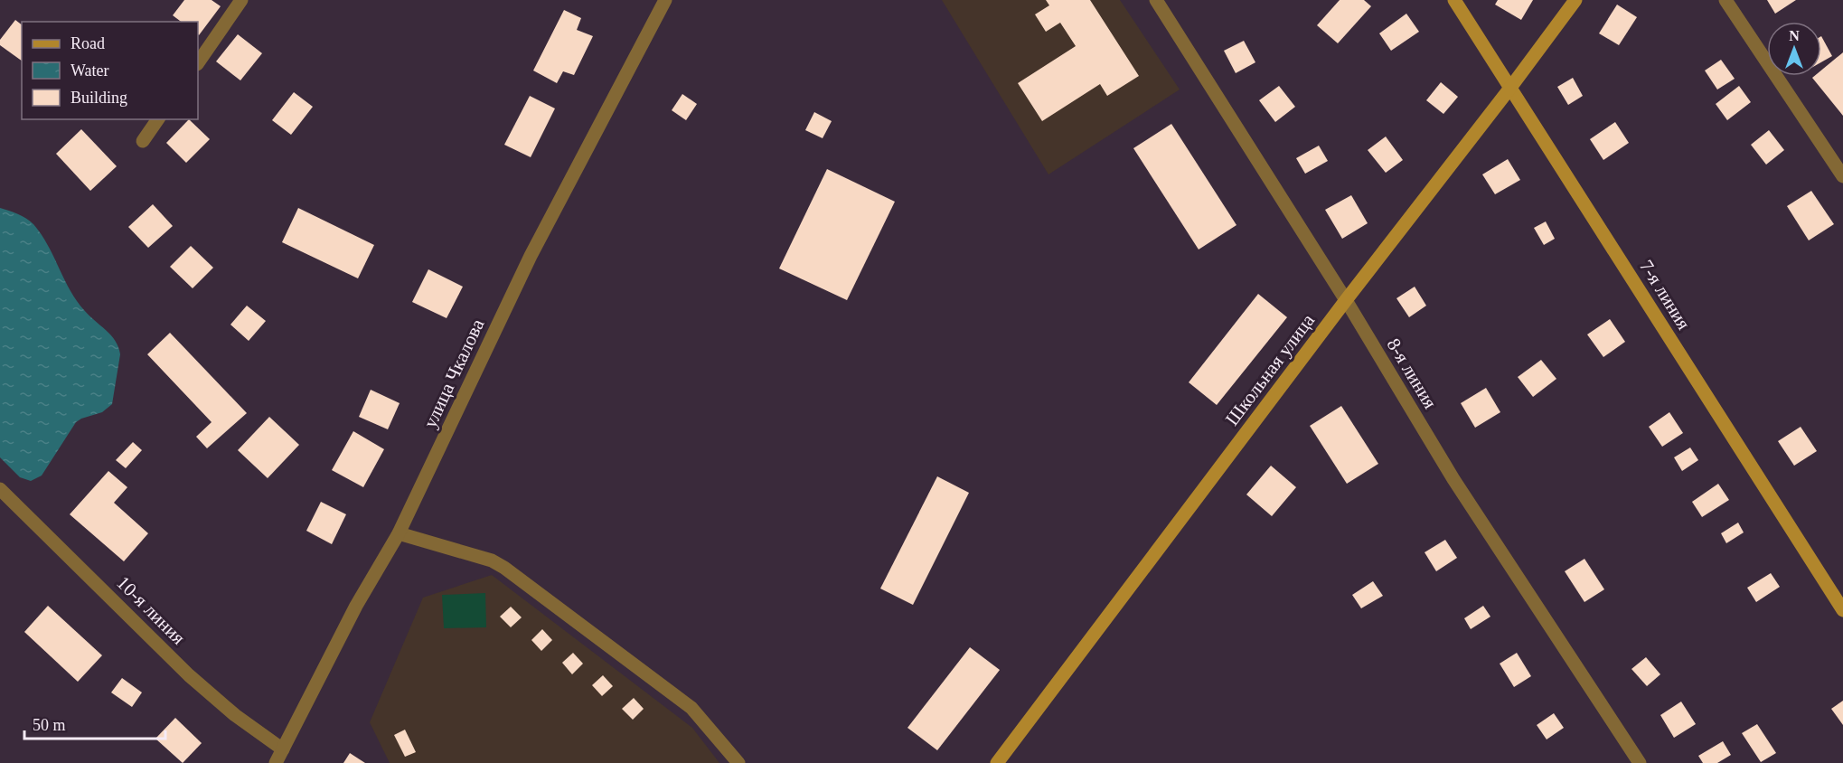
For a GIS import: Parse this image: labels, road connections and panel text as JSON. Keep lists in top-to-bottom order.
{
  "streets": {
    "street": [
      "7-я линия",
      "Школьная улица",
      "улица Чкалова",
      "8-я линия",
      "10-я линия"
    ]
  },
  "crossings": [
    ["7-я линия", "Школьная улица"],
    ["Школьная улица", "8-я линия"],
    ["улица Чкалова", "10-я линия"]
  ],
  "legend": ["Road", "Water", "Building"],
  "scale_bar": "50 m",
  "north": "top"
}
